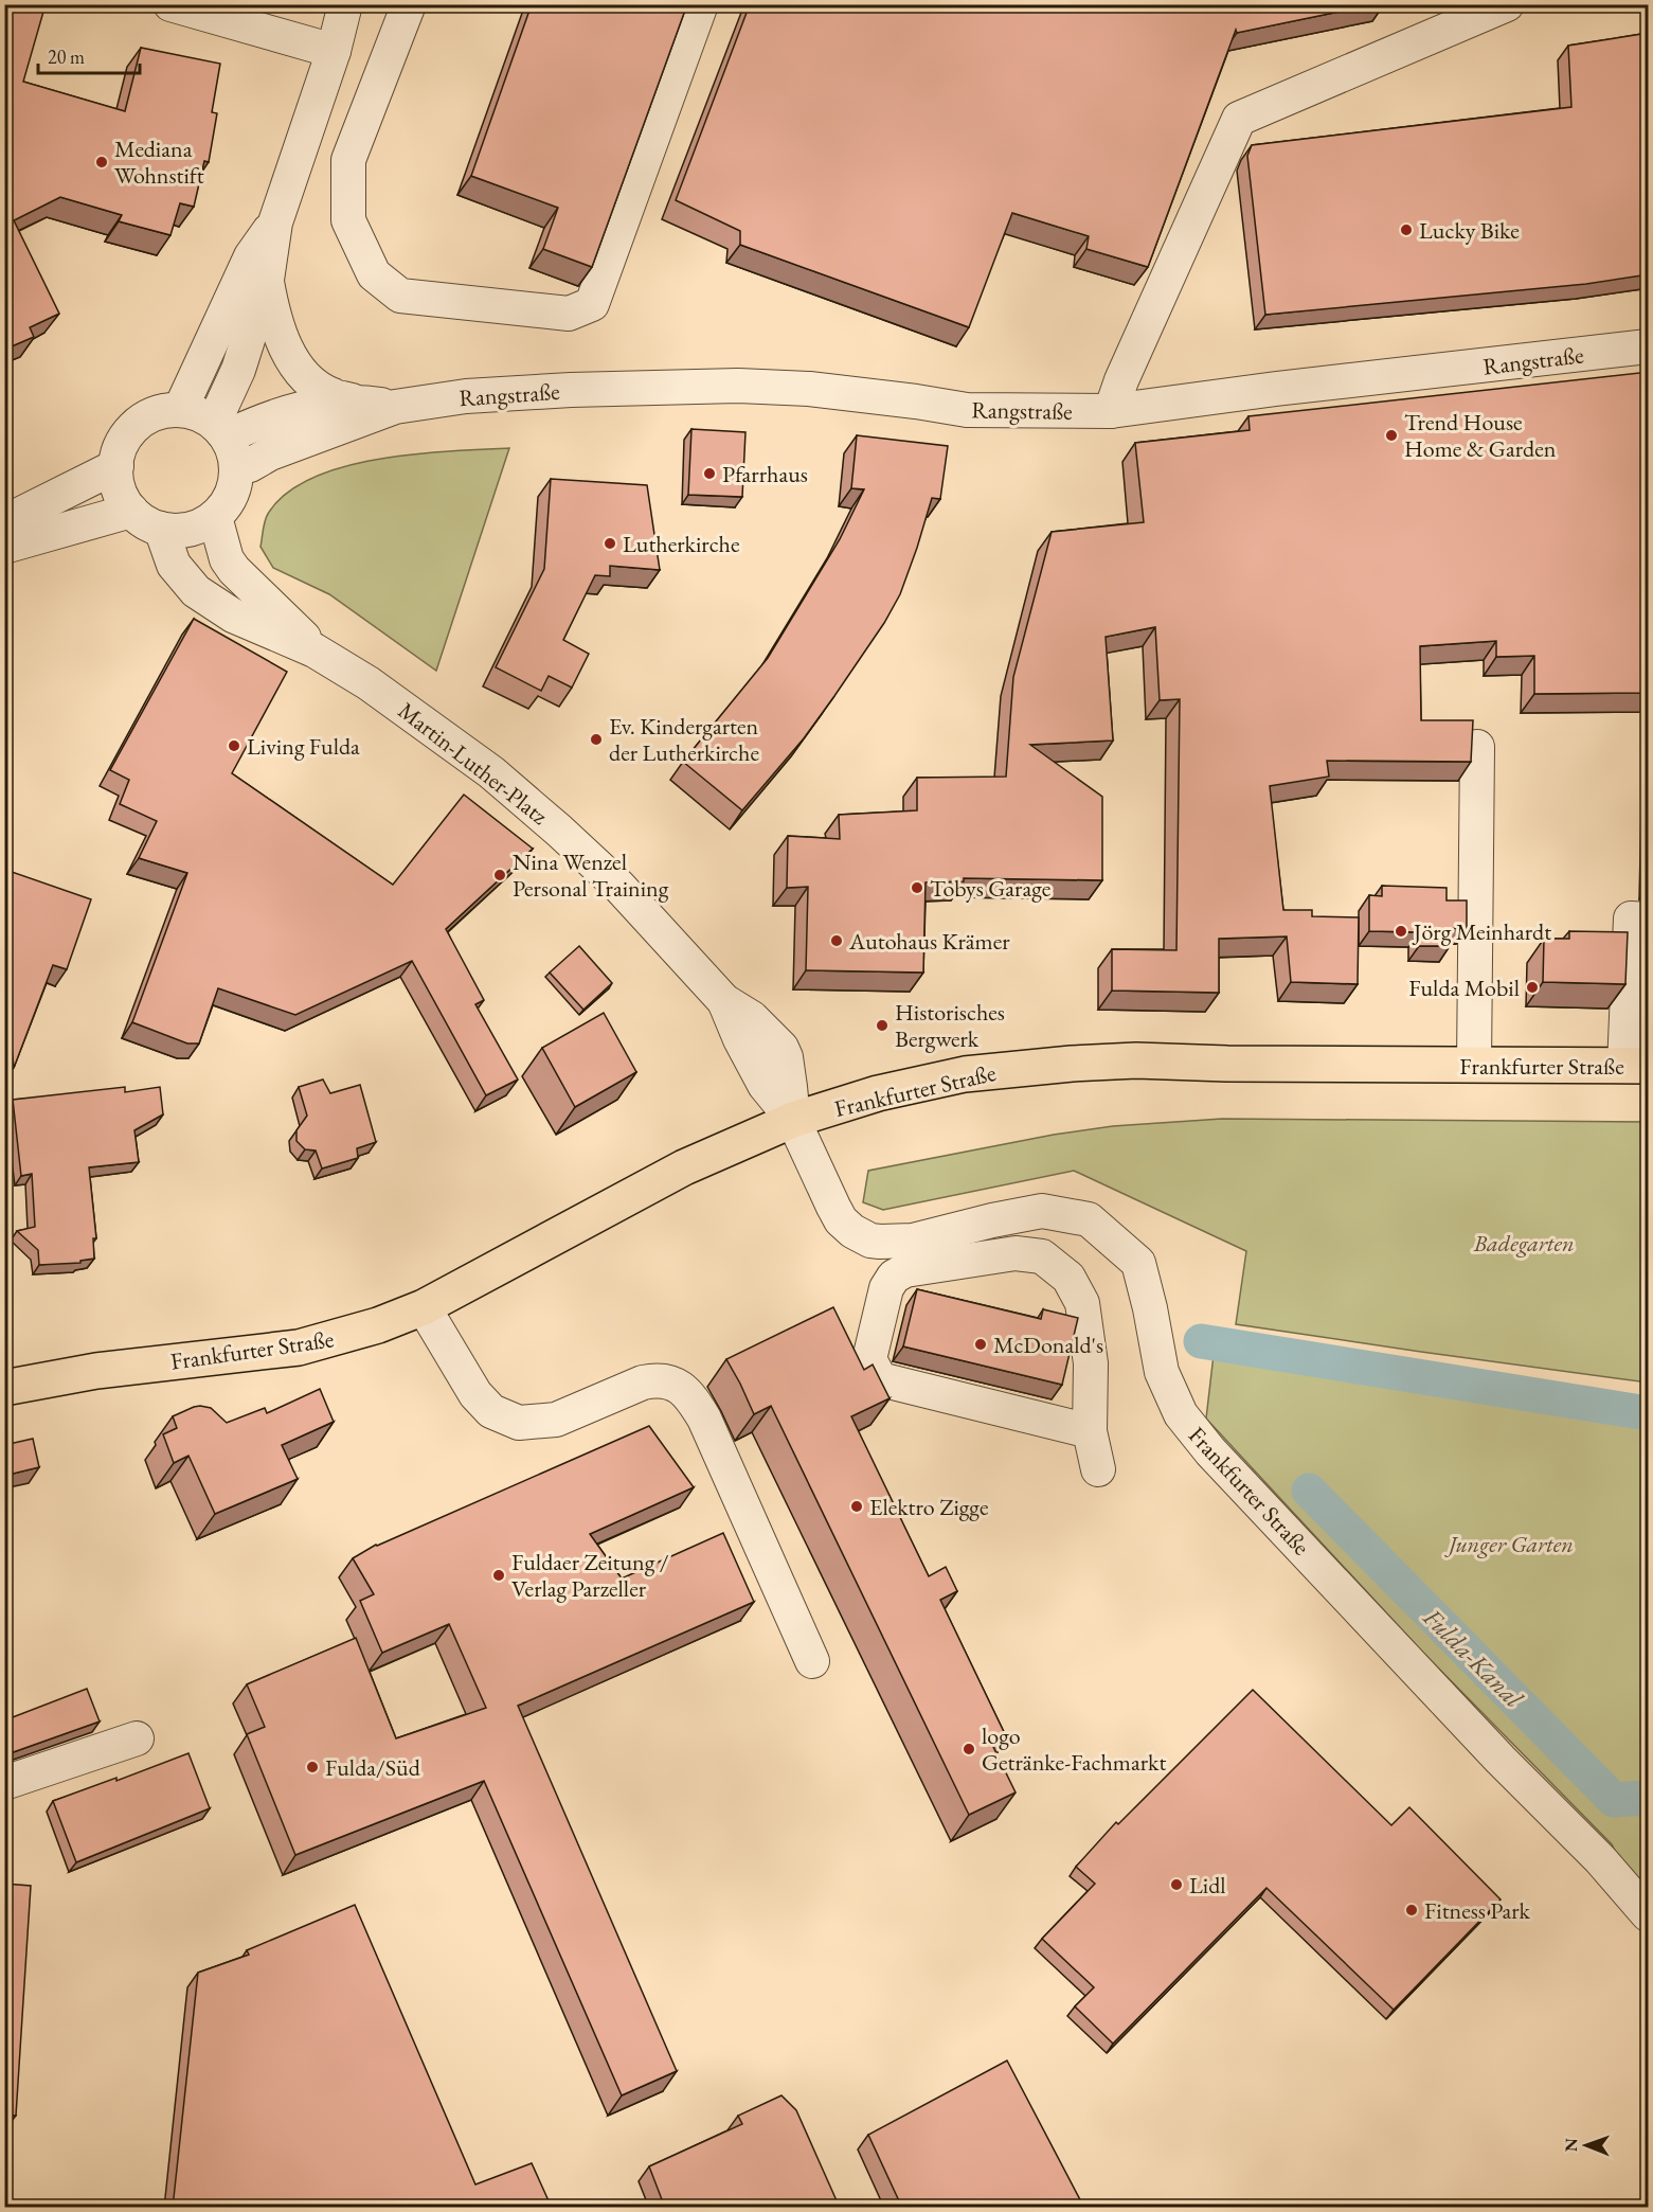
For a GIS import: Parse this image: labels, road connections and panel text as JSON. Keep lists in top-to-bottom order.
{
  "streets": {
    "main road": ["Frankfurter Straße"],
    "street": ["Rangstraße", "Martin-Luther-Platz"]
  },
  "crossings": [
    ["Rangstraße", "Martin-Luther-Platz"],
    ["Martin-Luther-Platz", "Frankfurter Straße"]
  ],
  "water": ["Fulda-Kanal"],
  "parks": ["Badegarten", "Junger Garten"],
  "places": [
    "Mediana Wohnstift",
    "Lucky Bike",
    "Trend House Home & Garden",
    "Pfarrhaus",
    "Lutherkirche",
    "Ev. Kindergarten der Lutherkirche",
    "Living Fulda",
    "Nina Wenzel Personal Training",
    "Tobys Garage",
    "Jörg Meinhardt",
    "Autohaus Krämer",
    "Fulda Mobil",
    "Historisches Bergwerk",
    "McDonald's",
    "Elektro Zigge",
    "Fuldaer Zeitung / Verlag Parzeller",
    "logo Getränke-Fachmarkt",
    "Fulda/Süd",
    "Lidl",
    "Fitness Park"
  ],
  "scale_bar": "20 m",
  "north": "left"
}
